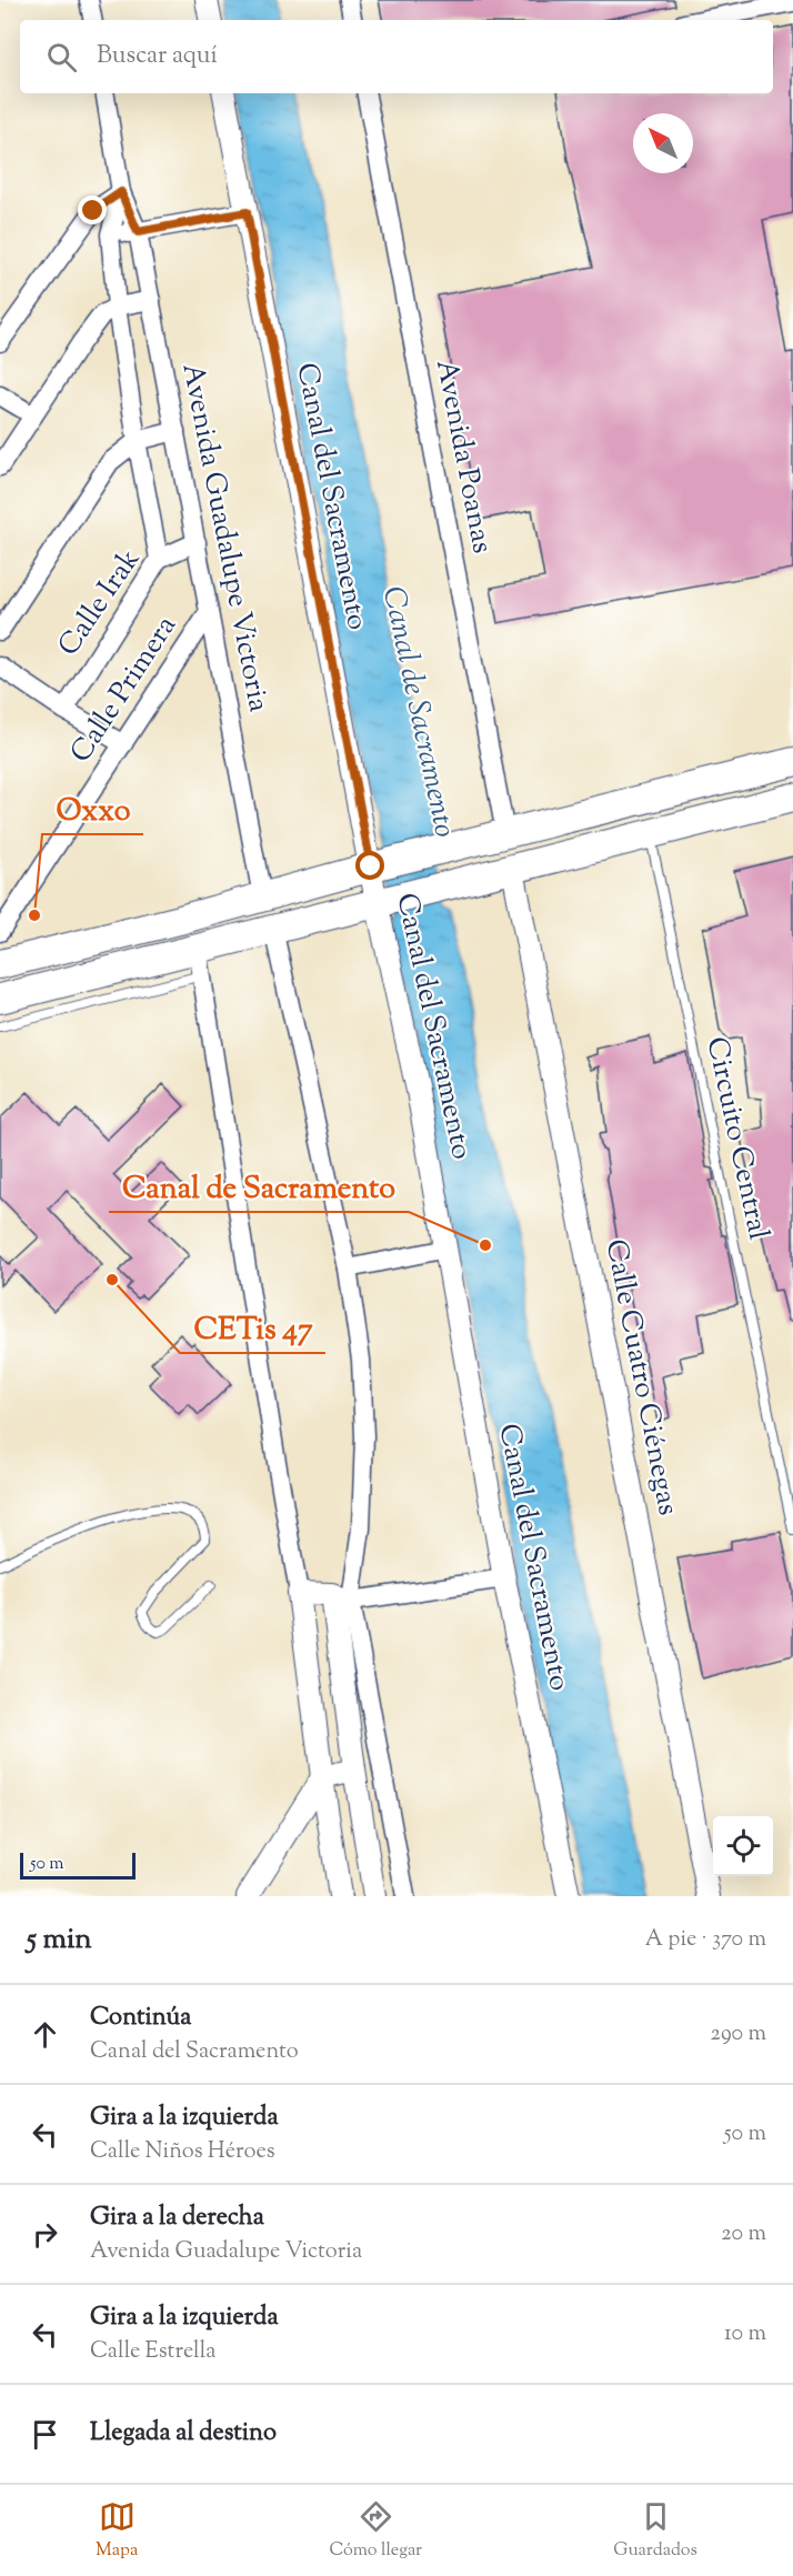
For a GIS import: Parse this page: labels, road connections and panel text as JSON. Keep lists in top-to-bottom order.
{
  "streets": {
    "street": [
      "Avenida Poanas",
      "Canal del Sacramento",
      "Avenida Guadalupe Victoria",
      "Calle Irak",
      "Calle Primera",
      "Calle Cuatro Ciénegas"
    ],
    "lane": ["Circuito Central"]
  },
  "crossings": [
    ["Avenida Guadalupe Victoria", "Calle Irak"],
    ["Avenida Guadalupe Victoria", "Calle Primera"]
  ],
  "water": ["Canal de Sacramento"],
  "places": ["Oxxo", "Canal de Sacramento", "CETis 47"],
  "scale_bar": "50 m",
  "north": "top left",
  "page": {
    "search": "Buscar aquí",
    "scale": "50 m",
    "heading": ["5 min", "A pie · 370 m"],
    "list": [
      ["Continúa", "Canal del Sacramento", "290 m"],
      ["Gira a la izquierda", "Calle Niños Héroes", "50 m"],
      ["Gira a la derecha", "Avenida Guadalupe Victoria", "20 m"],
      ["Gira a la izquierda", "Calle Estrella", "10 m"],
      "Llegada al destino"
    ],
    "nav": ["Mapa", "Cómo llegar", "Guardados"]
  }
}
